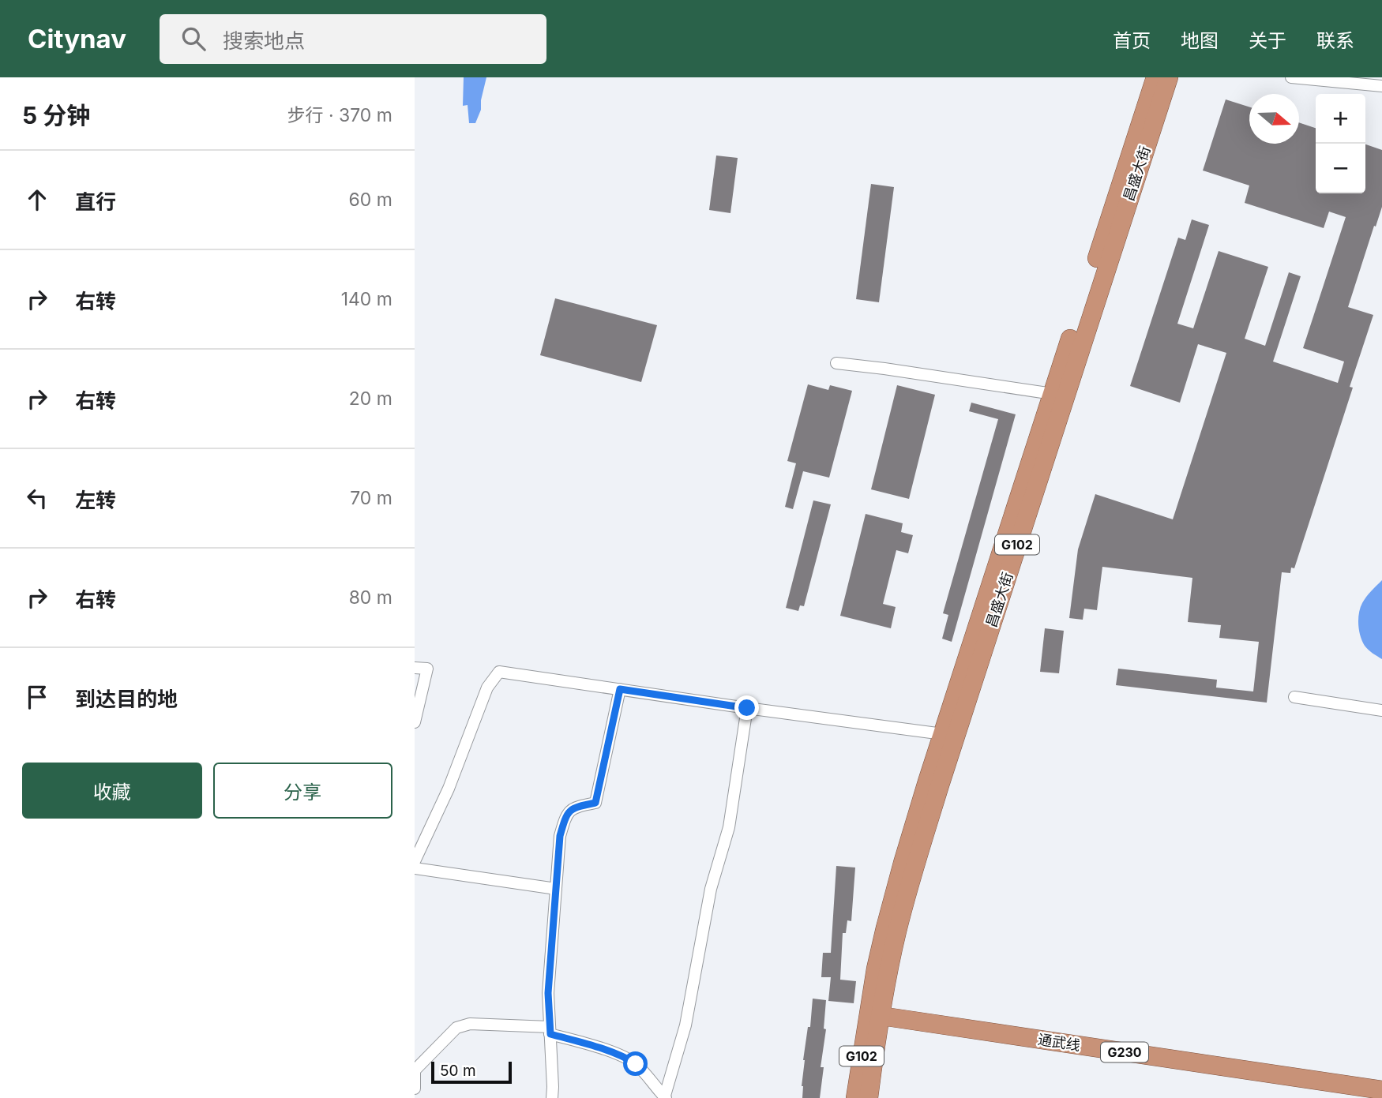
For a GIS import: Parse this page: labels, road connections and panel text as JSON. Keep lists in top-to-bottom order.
{
  "streets": {
    "highway": [
      "昌盛大街",
      "G102",
      "通武线",
      "G230"
    ]
  },
  "crossings": [
    ["昌盛大街", "通武线"]
  ],
  "scale_bar": "50 m",
  "north": "right",
  "page": {
    "header": "Citynav",
    "search": "搜索地点",
    "nav": [
      "首页",
      "地图",
      "关于",
      "联系"
    ],
    "heading": ["5 分钟", "步行 · 370 m"],
    "map_buttons": ["+", "−"],
    "list": [
      ["直行", "60 m"],
      ["右转", "140 m"],
      ["右转", "20 m"],
      ["左转", "70 m"],
      ["右转", "80 m"],
      "到达目的地"
    ],
    "buttons": ["收藏", "分享"],
    "scale": "50 m"
  }
}
